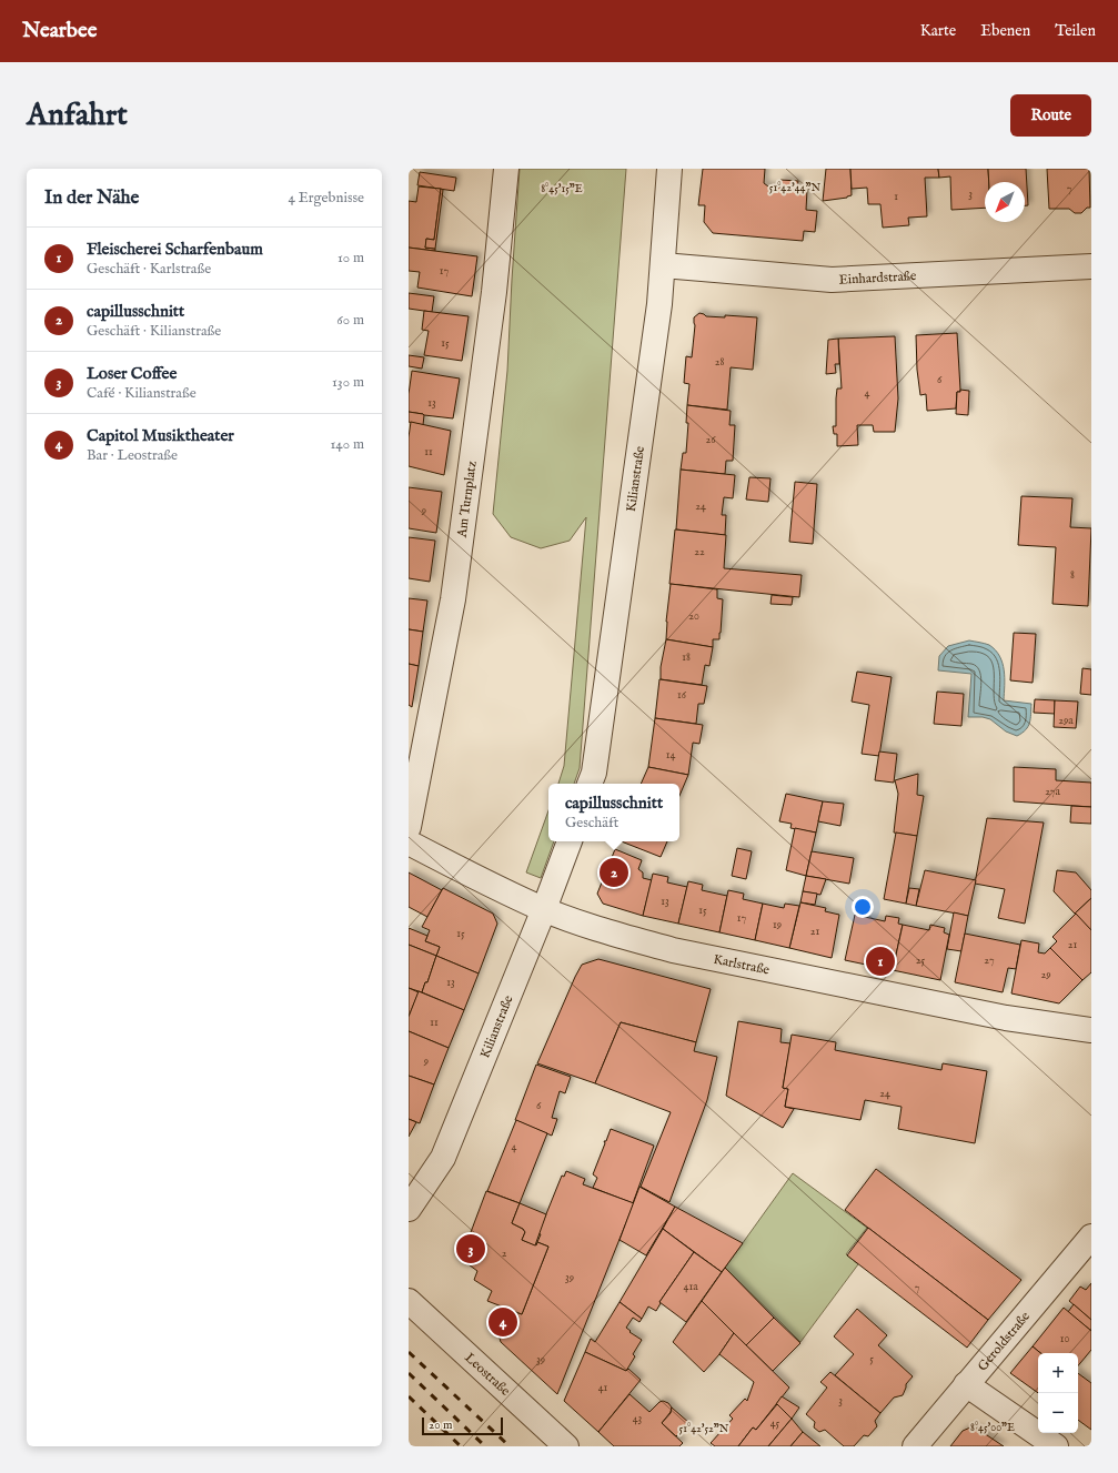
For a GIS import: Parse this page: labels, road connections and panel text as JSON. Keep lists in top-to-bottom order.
{
  "streets": {
    "street": [
      "Einhardstraße",
      "Kilianstraße",
      "Am Turnplatz",
      "Karlstraße",
      "Geroldstraße",
      "Leostraße"
    ]
  },
  "crossings": [
    ["Einhardstraße", "Kilianstraße"],
    ["Kilianstraße", "Karlstraße"]
  ],
  "house_numbers": [
    "7",
    "3",
    "1",
    "17",
    "15",
    "28",
    "6",
    "4",
    "13",
    "26",
    "11",
    "24",
    "9",
    "22",
    "8",
    "20",
    "18",
    "16",
    "29a",
    "14",
    "27a",
    "13",
    "15",
    "17",
    "19",
    "21",
    "15",
    "21",
    "25",
    "27",
    "29",
    "13",
    "11",
    "9",
    "24",
    "6",
    "4",
    "2",
    "39",
    "41a",
    "7",
    "10",
    "5",
    "39",
    "41",
    "3",
    "43",
    "45"
  ],
  "scale_bar": "20 m",
  "north": "bottom left",
  "page": {
    "header": "Nearbee",
    "nav": ["Karte", "Ebenen", "Teilen"],
    "buttons": "Route",
    "title": "Anfahrt",
    "heading": ["In der Nähe", "4 Ergebnisse"],
    "list": [
      {
        "mark": "1",
        "name": "Fleischerei Scharfenbaum",
        "note": "Geschäft · Karlstraße",
        "value": "10 m"
      },
      {
        "mark": "2",
        "name": "capillusschnitt",
        "note": "Geschäft · Kilianstraße",
        "value": "60 m"
      },
      {
        "mark": "3",
        "name": "Loser Coffee",
        "note": "Café · Kilianstraße",
        "value": "130 m"
      },
      {
        "mark": "4",
        "name": "Capitol Musiktheater",
        "note": "Bar · Leostraße",
        "value": "140 m"
      }
    ],
    "popup": ["capillusschnitt", "Geschäft"],
    "pins": [
      "2",
      "1",
      "3",
      "4"
    ],
    "map_buttons": ["+", "−"],
    "scale": "20 m"
  },
  "coordinates": [
    "51°42'44\"N",
    "8°45'15\"E",
    "8°45'00\"E",
    "51°42'52\"N"
  ]
}
